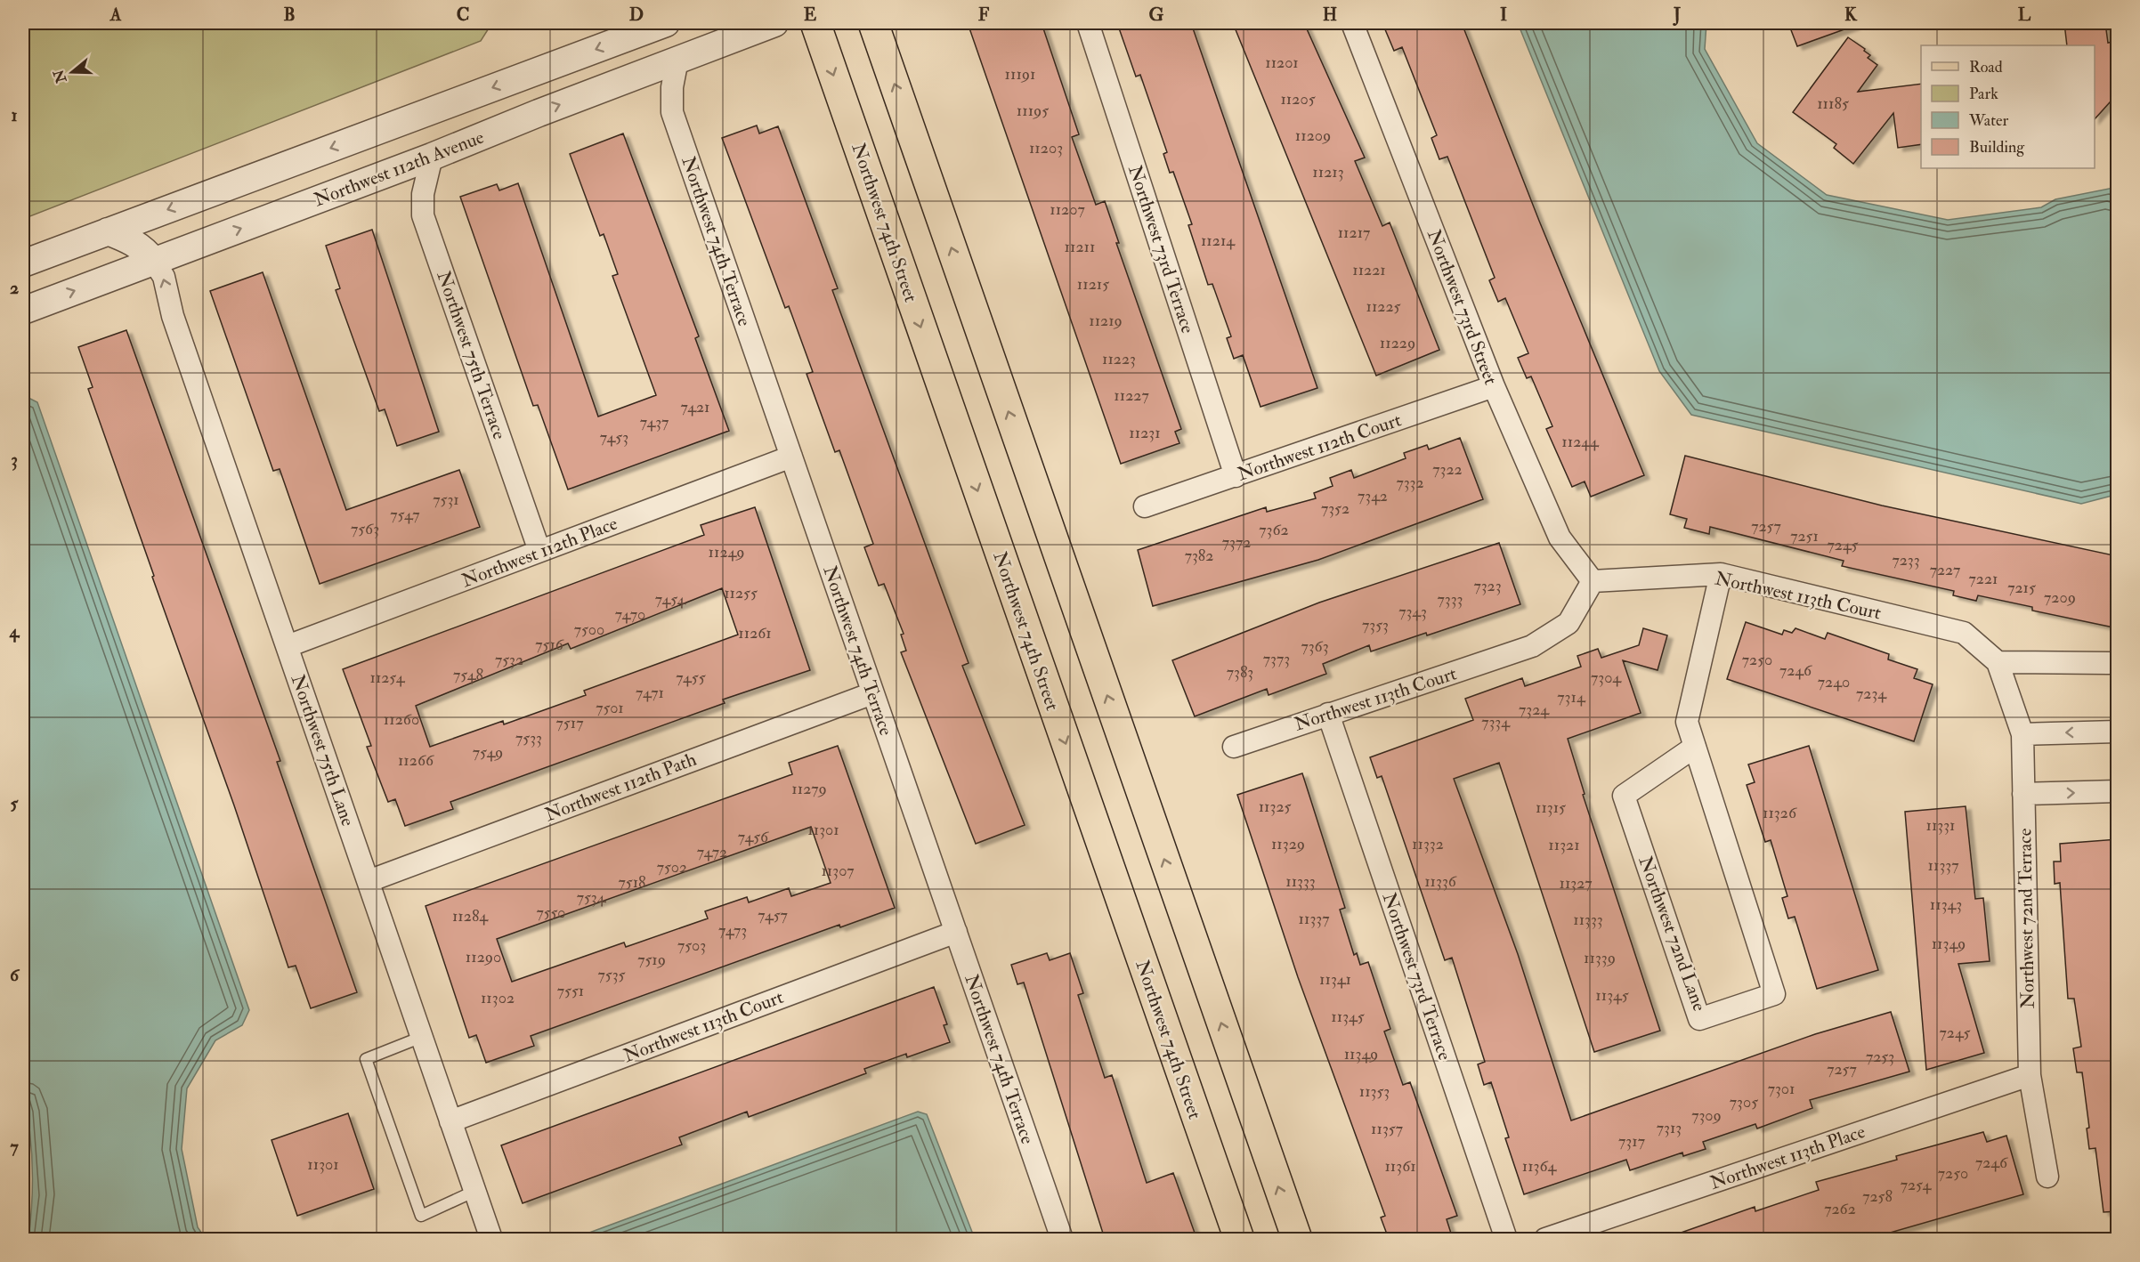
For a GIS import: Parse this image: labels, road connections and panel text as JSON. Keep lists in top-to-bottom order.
{
  "streets": {
    "main road": ["Northwest 74th Street"],
    "street": [
      "Northwest 112th Avenue",
      "Northwest 74th Terrace",
      "Northwest 73rd Terrace",
      "Northwest 73rd Street",
      "Northwest 75th Terrace",
      "Northwest 112th Court",
      "Northwest 112th Place",
      "Northwest 113th Court",
      "Northwest 75th Lane",
      "Northwest 112th Path",
      "Northwest 72nd Terrace",
      "Northwest 72nd Lane",
      "Northwest 113th Place"
    ]
  },
  "crossings": [
    ["Northwest 112th Avenue", "Northwest 74th Terrace"],
    ["Northwest 112th Avenue", "Northwest 75th Terrace"],
    ["Northwest 112th Avenue", "Northwest 75th Lane"],
    ["Northwest 74th Terrace", "Northwest 112th Place"],
    ["Northwest 74th Terrace", "Northwest 113th Court"],
    ["Northwest 74th Terrace", "Northwest 112th Path"],
    ["Northwest 73rd Terrace", "Northwest 112th Court"],
    ["Northwest 73rd Terrace", "Northwest 113th Court"],
    ["Northwest 73rd Street", "Northwest 112th Court"],
    ["Northwest 73rd Street", "Northwest 113th Court"],
    ["Northwest 75th Terrace", "Northwest 112th Place"],
    ["Northwest 112th Place", "Northwest 75th Lane"],
    ["Northwest 113th Court", "Northwest 75th Lane"],
    ["Northwest 113th Court", "Northwest 72nd Terrace"],
    ["Northwest 113th Court", "Northwest 72nd Lane"],
    ["Northwest 75th Lane", "Northwest 112th Path"],
    ["Northwest 72nd Terrace", "Northwest 113th Place"]
  ],
  "one_way": ["Northwest 75th Lane"],
  "house_numbers": [
    "11201",
    "11191",
    "11205",
    "11185",
    "11195",
    "11209",
    "11203",
    "11213",
    "11207",
    "11217",
    "11214",
    "11211",
    "11221",
    "11215",
    "11225",
    "11219",
    "11229",
    "11223",
    "11227",
    "7421",
    "7437",
    "11231",
    "7453",
    "11244",
    "7322",
    "7332",
    "7342",
    "7531",
    "7352",
    "7547",
    "7257",
    "7563",
    "7362",
    "7251",
    "7372",
    "7245",
    "11249",
    "7382",
    "7233",
    "7227",
    "7221",
    "7323",
    "7215",
    "11255",
    "7209",
    "7454",
    "7333",
    "7343",
    "7470",
    "7353",
    "7500",
    "11261",
    "7516",
    "7363",
    "7373",
    "7532",
    "7250",
    "7246",
    "7383",
    "7548",
    "11254",
    "7455",
    "7304",
    "7240",
    "7471",
    "7234",
    "7314",
    "7501",
    "7324",
    "11260",
    "7334",
    "7517",
    "7533",
    "7549",
    "11266",
    "11279",
    "11325",
    "11315",
    "11326",
    "11331",
    "11301",
    "7456",
    "11329",
    "11332",
    "11321",
    "7472",
    "11337",
    "7502",
    "11307",
    "11333",
    "11336",
    "7518",
    "11327",
    "7534",
    "11343",
    "7550",
    "7457",
    "11284",
    "11337",
    "11333",
    "7473",
    "11349",
    "7503",
    "11290",
    "11339",
    "7519",
    "7535",
    "11341",
    "7551",
    "11345",
    "11302",
    "11345",
    "7245",
    "11349",
    "7253",
    "7257",
    "7301",
    "11353",
    "7305",
    "7309",
    "7313",
    "11357",
    "7317",
    "7246",
    "11301",
    "11361",
    "11364",
    "7250",
    "7254",
    "7258",
    "7262"
  ],
  "legend": [
    "Road",
    "Park",
    "Water",
    "Building"
  ],
  "north": "left",
  "grid": {
    "columns": [
      "A",
      "B",
      "C",
      "D",
      "E",
      "F",
      "G",
      "H",
      "I",
      "J",
      "K",
      "L"
    ],
    "rows": [
      "1",
      "2",
      "3",
      "4",
      "5",
      "6",
      "7"
    ]
  }
}
